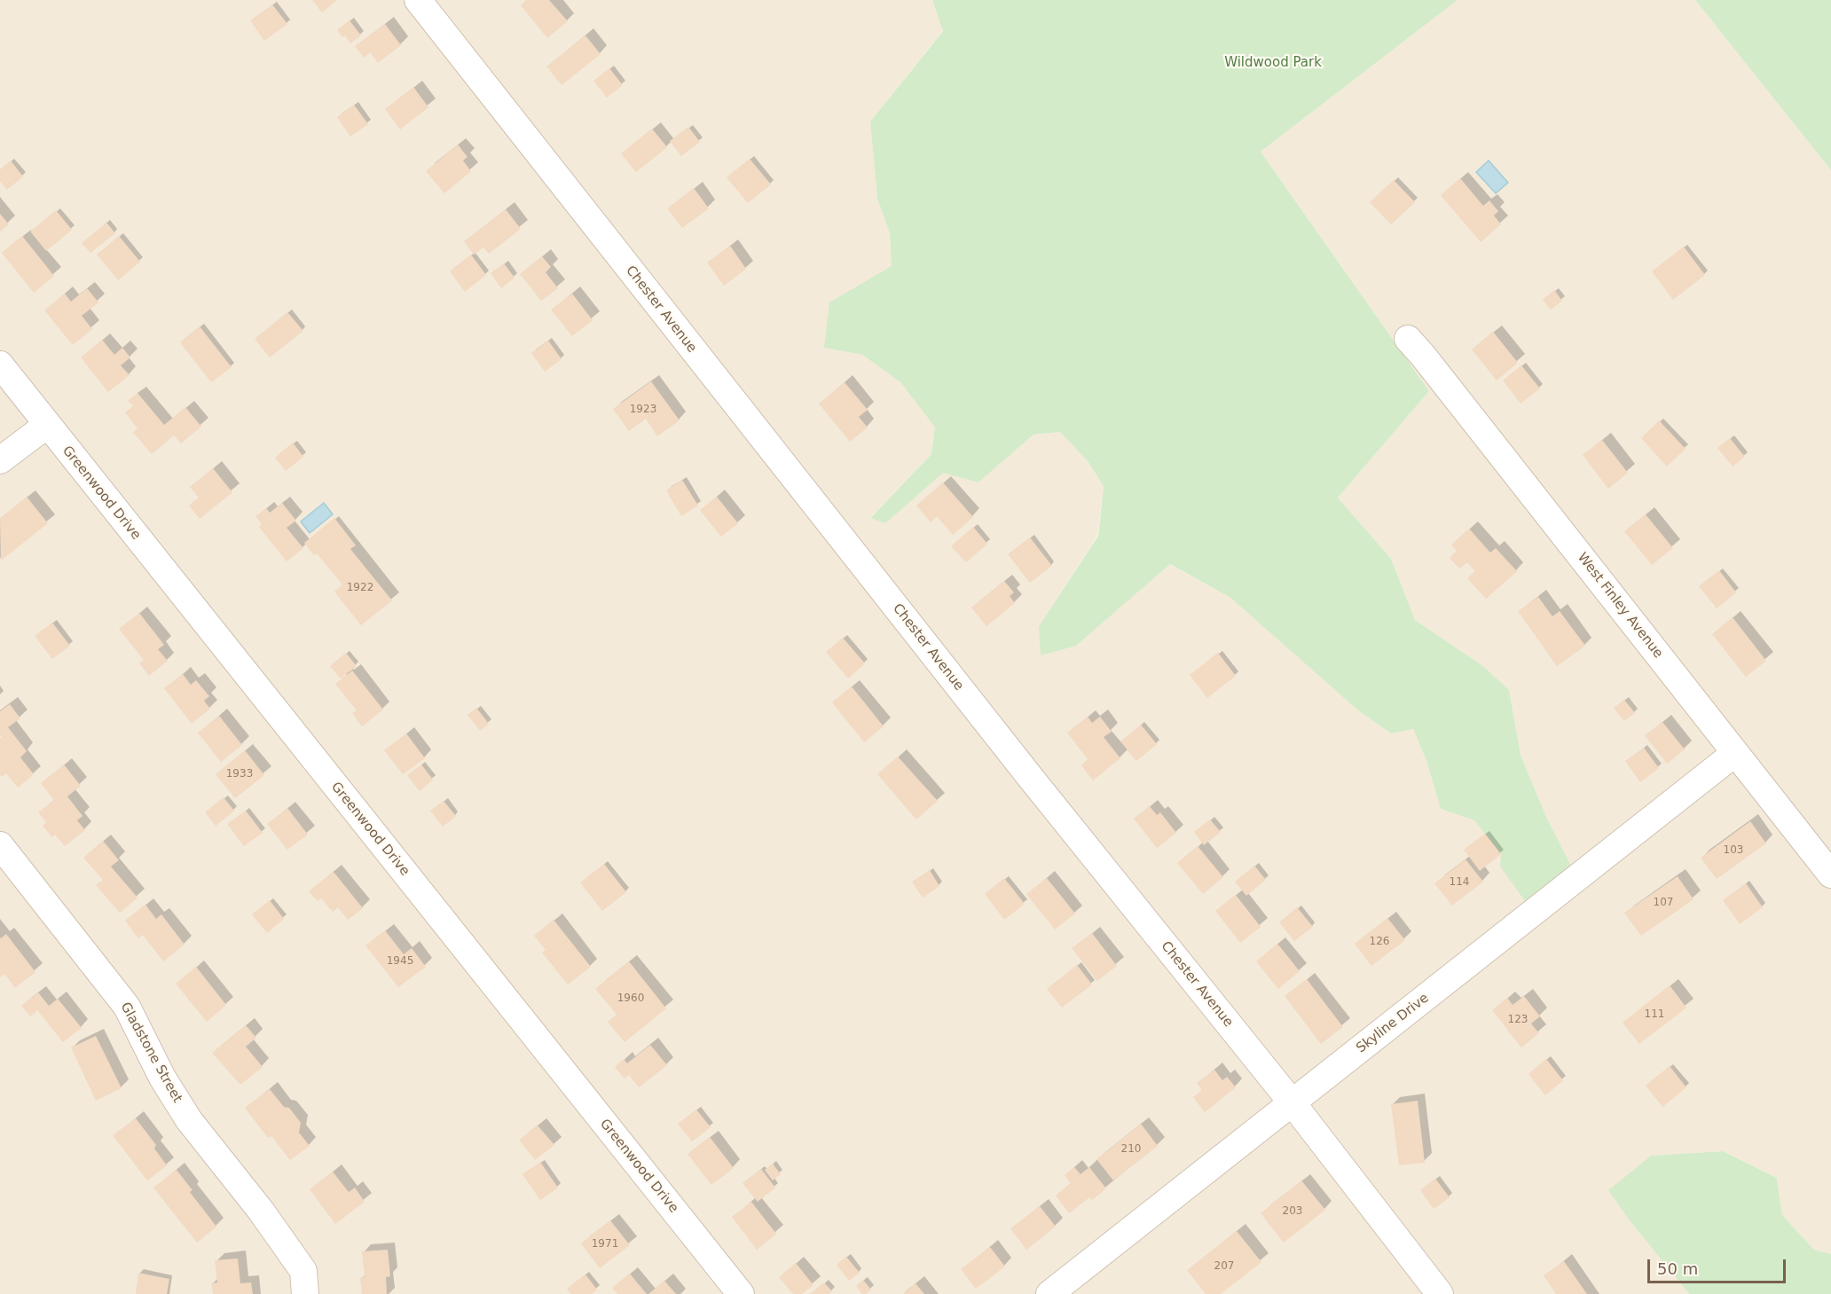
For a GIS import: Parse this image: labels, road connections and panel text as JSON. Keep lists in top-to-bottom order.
{
  "streets": {
    "street": [
      "Chester Avenue",
      "Greenwood Drive",
      "West Finley Avenue",
      "Skyline Drive",
      "Gladstone Street"
    ]
  },
  "crossings": [
    ["Chester Avenue", "Skyline Drive"],
    ["West Finley Avenue", "Skyline Drive"]
  ],
  "parks": ["Wildwood Park"],
  "house_numbers": [
    "1923",
    "1922",
    "1933",
    "103",
    "114",
    "107",
    "126",
    "1945",
    "1960",
    "111",
    "123",
    "210",
    "203",
    "1971",
    "207"
  ],
  "scale_bar": "50 m"
}
